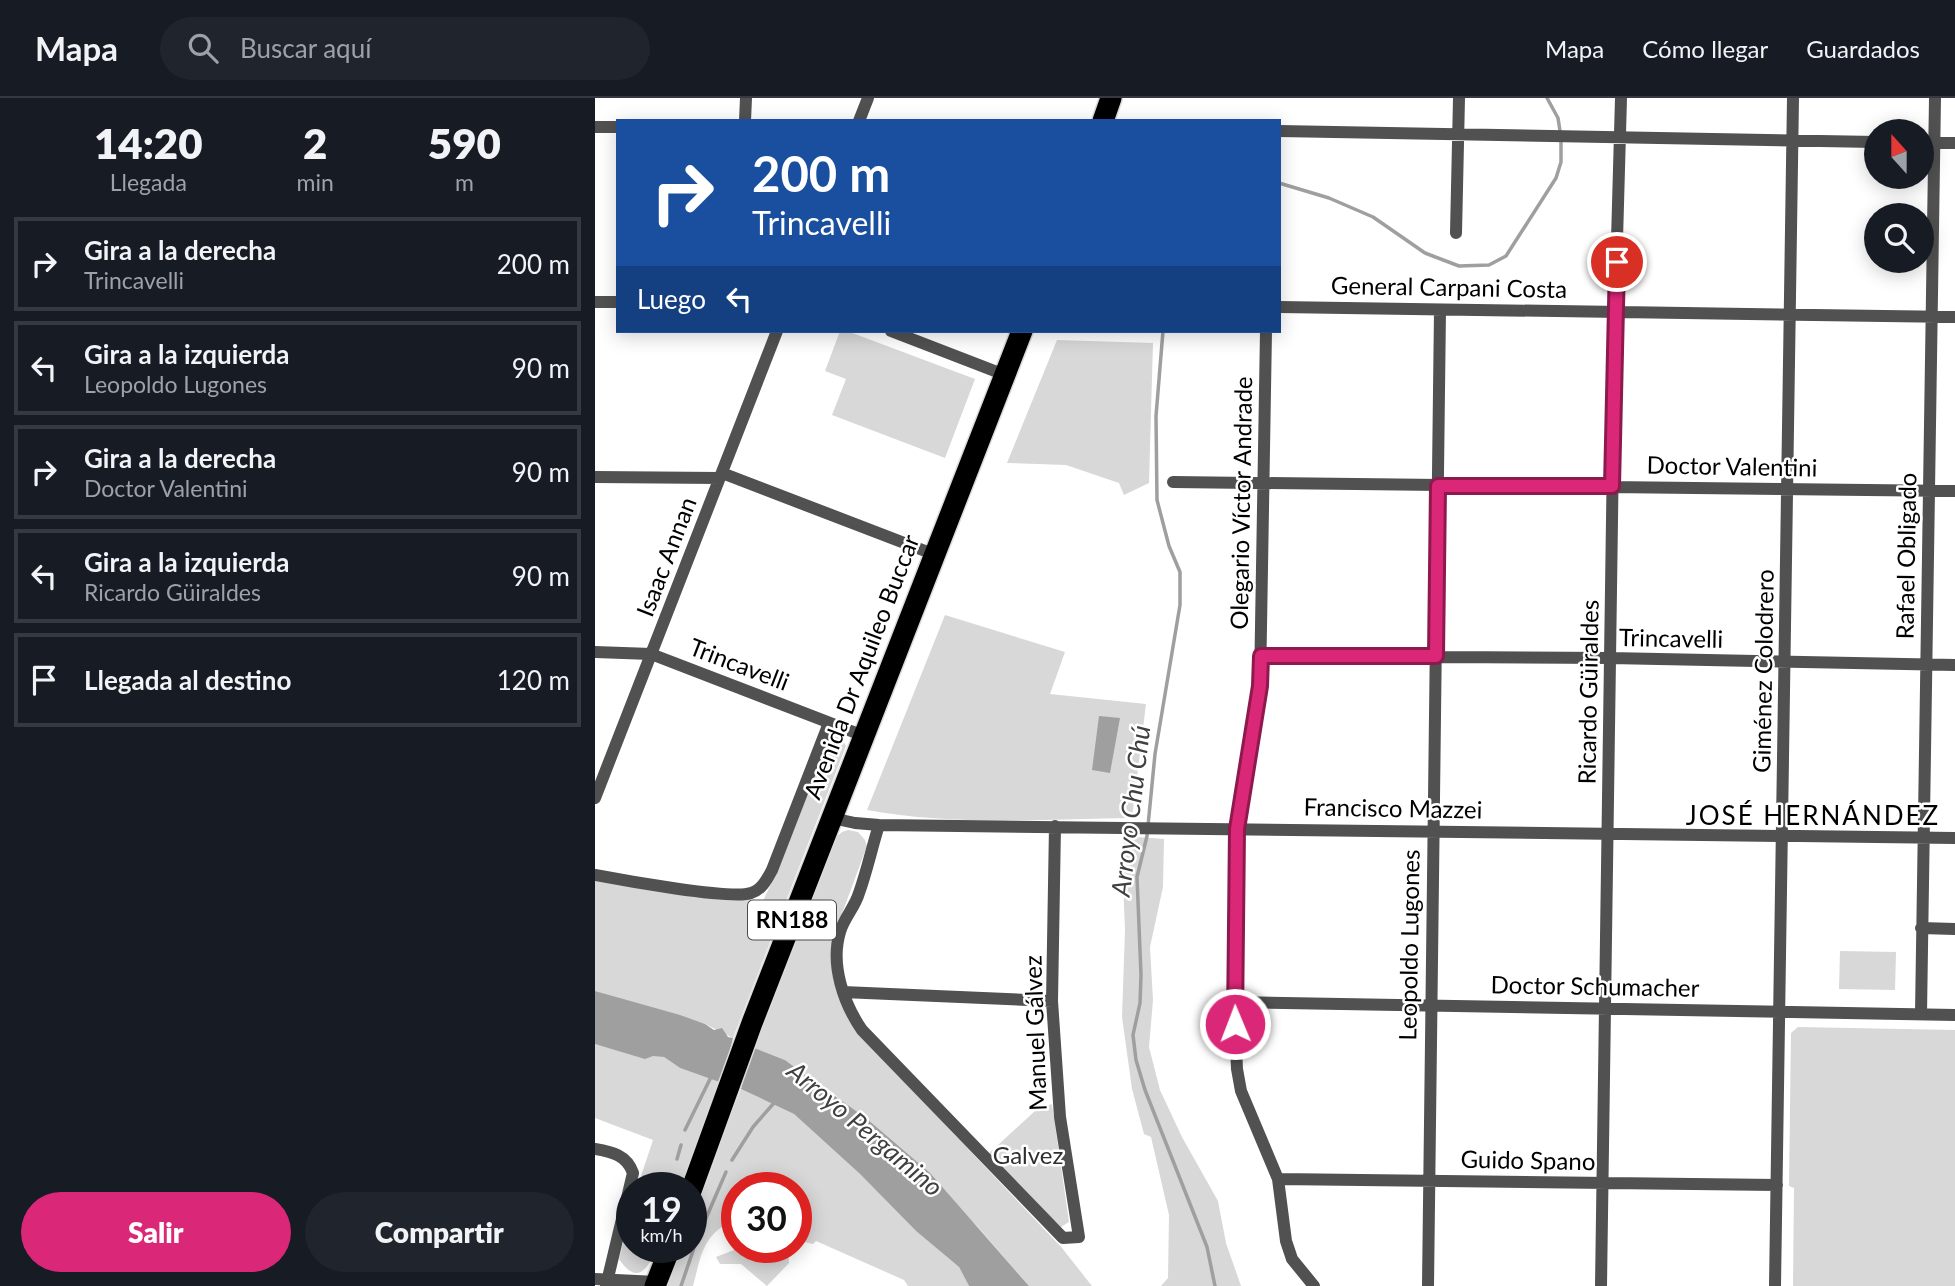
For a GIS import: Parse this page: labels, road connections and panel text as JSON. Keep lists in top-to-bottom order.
{
  "streets": {
    "highway": ["Avenida Dr Aquileo Buccar", "RN188"],
    "street": [
      "General Carpani Costa",
      "Doctor Valentini",
      "Olegario Víctor Andrade",
      "Rafael Obligado",
      "Isaac Annan",
      "Trincavelli",
      "Giménez Colodrero",
      "Ricardo Güiraldes",
      "Francisco Mazzei",
      "Leopoldo Lugones",
      "Doctor Schumacher",
      "Manuel Gálvez",
      "Guido Spano"
    ]
  },
  "crossings": [
    ["General Carpani Costa", "Rafael Obligado"],
    ["General Carpani Costa", "Giménez Colodrero"],
    ["General Carpani Costa", "Ricardo Güiraldes"],
    ["General Carpani Costa", "Leopoldo Lugones"],
    ["Doctor Valentini", "Olegario Víctor Andrade"],
    ["Doctor Valentini", "Rafael Obligado"],
    ["Doctor Valentini", "Giménez Colodrero"],
    ["Doctor Valentini", "Ricardo Güiraldes"],
    ["Doctor Valentini", "Leopoldo Lugones"],
    ["Olegario Víctor Andrade", "Trincavelli"],
    ["Olegario Víctor Andrade", "Francisco Mazzei"],
    ["Olegario Víctor Andrade", "Doctor Schumacher"],
    ["Olegario Víctor Andrade", "Guido Spano"],
    ["Rafael Obligado", "Trincavelli"],
    ["Rafael Obligado", "Francisco Mazzei"],
    ["Rafael Obligado", "Doctor Schumacher"],
    ["Isaac Annan", "Trincavelli"],
    ["Trincavelli", "Avenida Dr Aquileo Buccar"],
    ["Trincavelli", "Giménez Colodrero"],
    ["Trincavelli", "Ricardo Güiraldes"],
    ["Trincavelli", "Leopoldo Lugones"],
    ["Avenida Dr Aquileo Buccar", "Francisco Mazzei"],
    ["Giménez Colodrero", "Francisco Mazzei"],
    ["Giménez Colodrero", "Doctor Schumacher"],
    ["Giménez Colodrero", "Guido Spano"],
    ["Ricardo Güiraldes", "Francisco Mazzei"],
    ["Ricardo Güiraldes", "Doctor Schumacher"],
    ["Ricardo Güiraldes", "Guido Spano"],
    ["Francisco Mazzei", "Leopoldo Lugones"],
    ["Francisco Mazzei", "Manuel Gálvez"],
    ["Leopoldo Lugones", "Doctor Schumacher"],
    ["Leopoldo Lugones", "Guido Spano"]
  ],
  "districts": ["JOSÉ HERNÁNDEZ"],
  "water": ["Arroyo Chu Chú", "Arroyo Pergamino"],
  "parks": ["Galvez"],
  "north": "top",
  "page": {
    "header": "Mapa",
    "search": "Buscar aquí",
    "nav": ["Mapa", "Cómo llegar", "Guardados"],
    "eta": [
      "14:20",
      "Llegada",
      "2",
      "min",
      "590",
      "m"
    ],
    "turn": ["200 m", "Trincavelli"],
    "list": [
      {
        "name": "Gira a la derecha",
        "note": "Trincavelli",
        "value": "200 m"
      },
      {
        "name": "Gira a la izquierda",
        "note": "Leopoldo Lugones",
        "value": "90 m"
      },
      {
        "name": "Gira a la derecha",
        "note": "Doctor Valentini",
        "value": "90 m"
      },
      {
        "name": "Gira a la izquierda",
        "note": "Ricardo Güiraldes",
        "value": "90 m"
      },
      {
        "name": "Llegada al destino",
        "value": "120 m"
      }
    ],
    "then": "Luego",
    "speed": "19 km/h",
    "limit": "30",
    "buttons": ["Salir", "Compartir"]
  }
}
